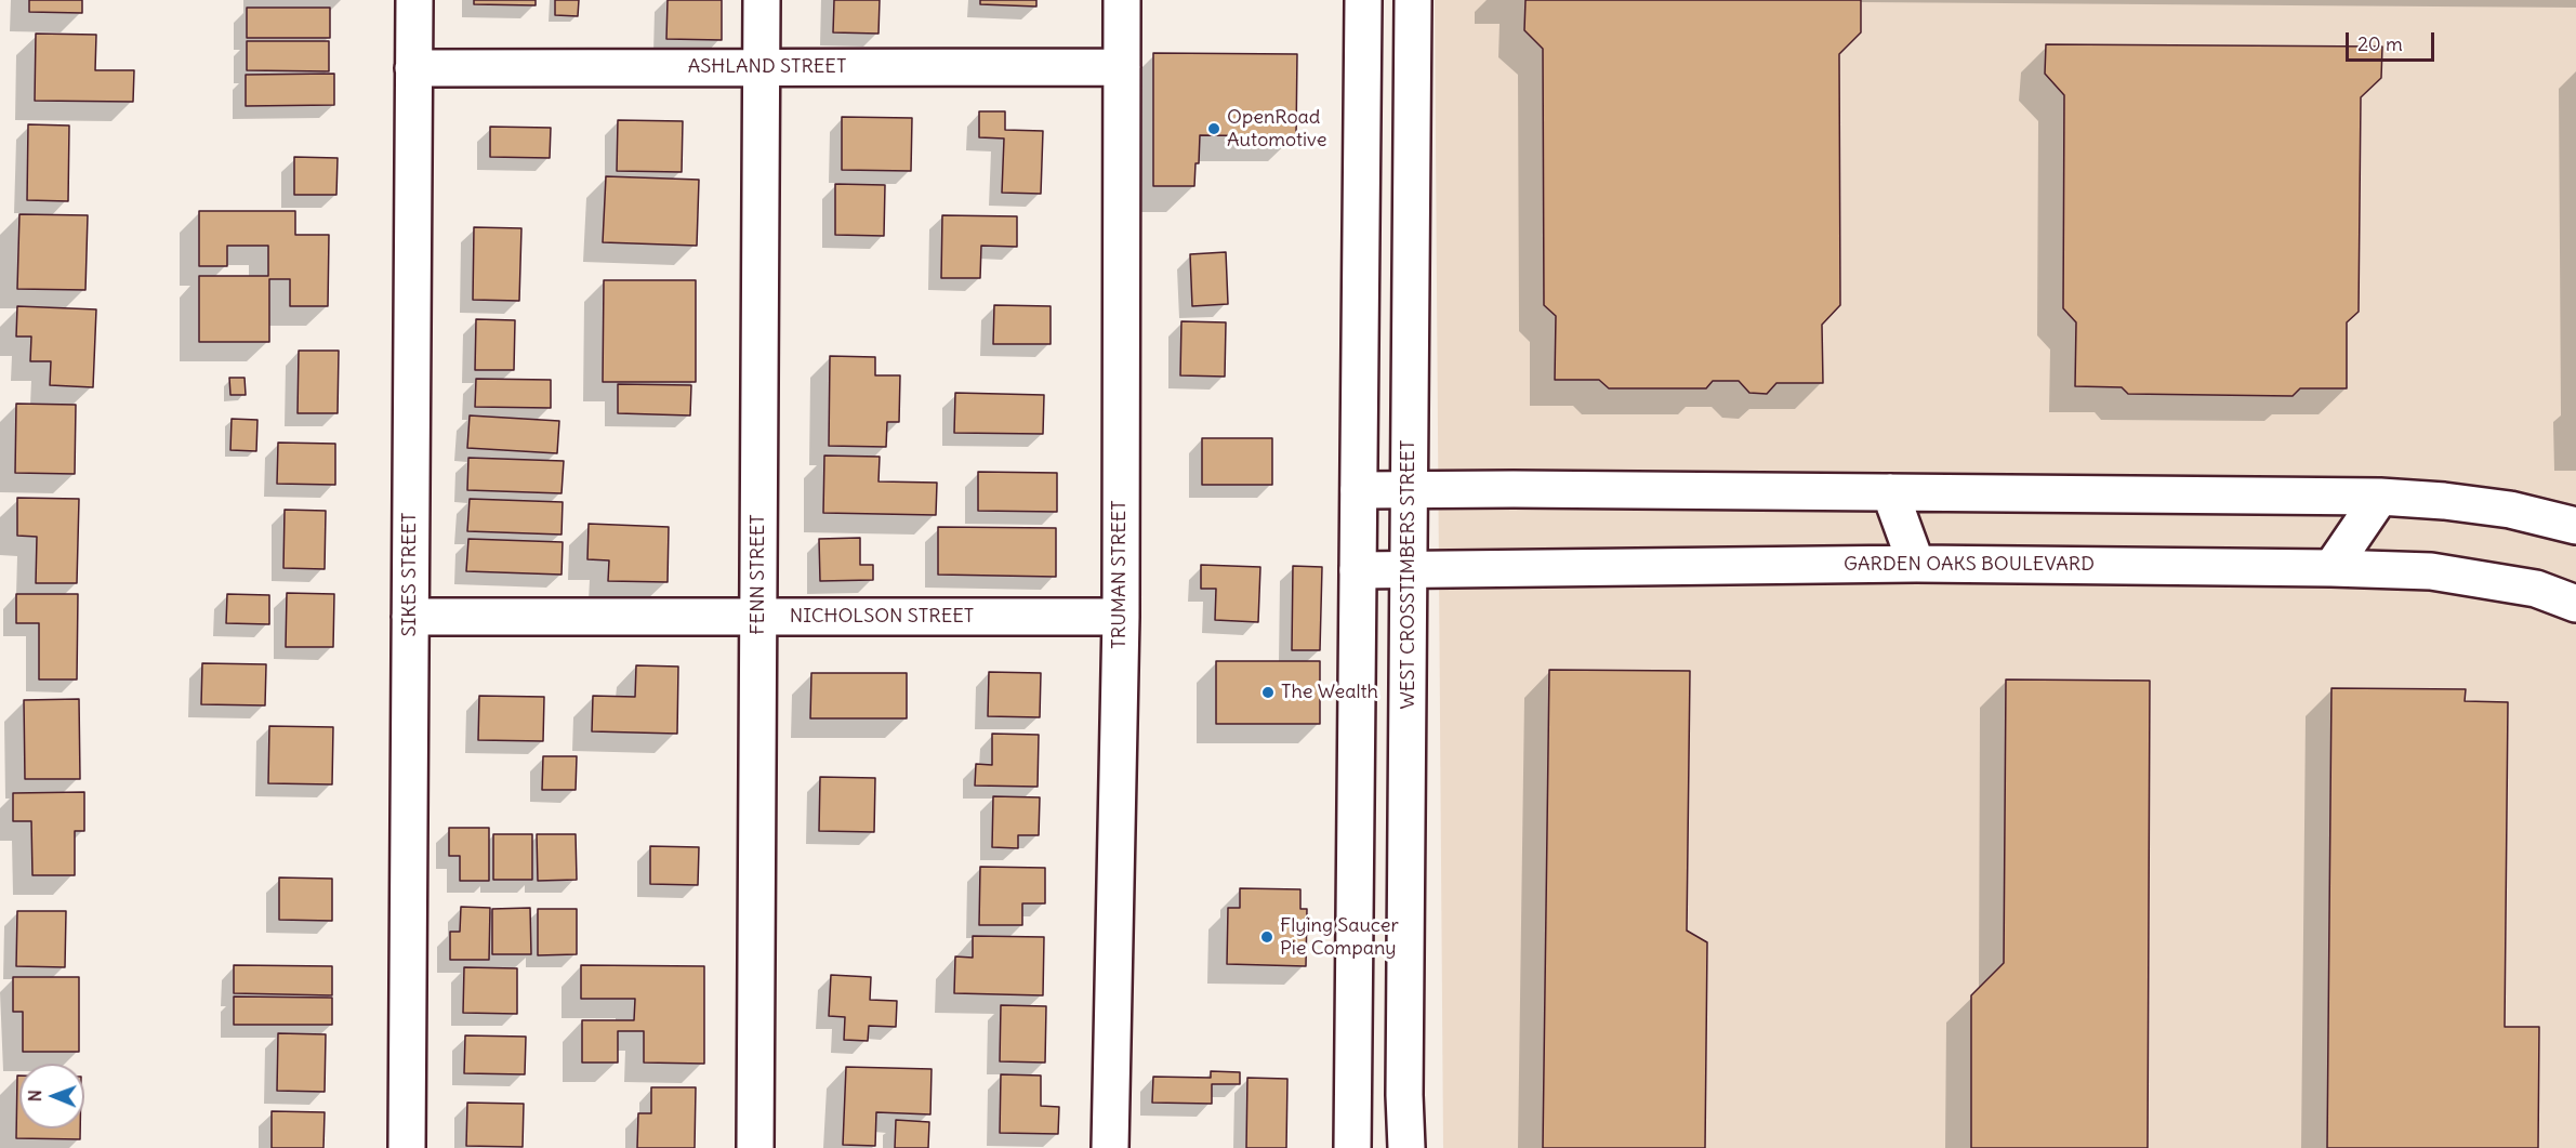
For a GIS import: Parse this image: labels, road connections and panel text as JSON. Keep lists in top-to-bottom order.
{
  "streets": {
    "street": [
      "ASHLAND STREET",
      "GARDEN OAKS BOULEVARD",
      "SIKES STREET",
      "FENN STREET",
      "TRUMAN STREET",
      "WEST CROSSTIMBERS STREET",
      "NICHOLSON STREET"
    ]
  },
  "crossings": [
    ["ASHLAND STREET", "SIKES STREET"],
    ["ASHLAND STREET", "FENN STREET"],
    ["ASHLAND STREET", "TRUMAN STREET"],
    ["GARDEN OAKS BOULEVARD", "WEST CROSSTIMBERS STREET"],
    ["SIKES STREET", "NICHOLSON STREET"],
    ["FENN STREET", "NICHOLSON STREET"],
    ["TRUMAN STREET", "NICHOLSON STREET"]
  ],
  "places": ["OpenRoad Automotive", "The Wealth", "Flying Saucer Pie Company"],
  "scale_bar": "20 m",
  "north": "left"
}
